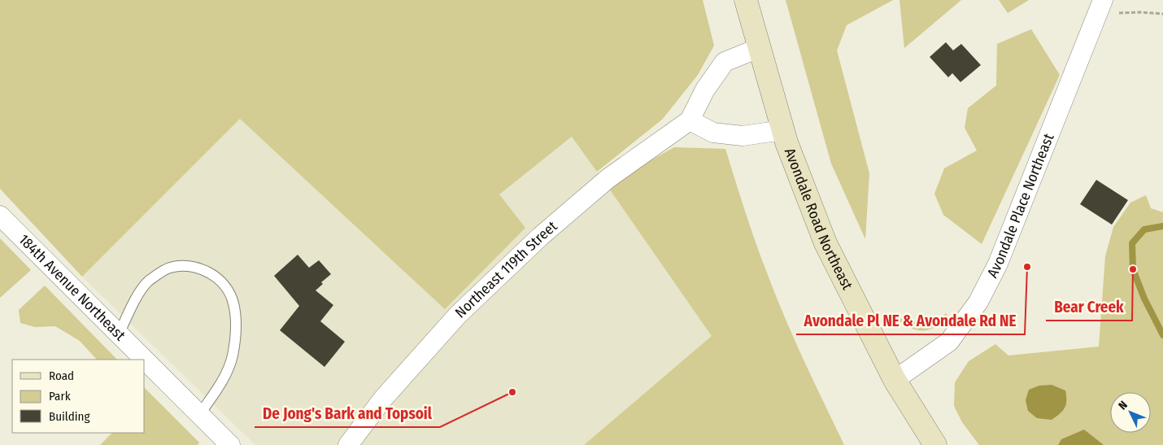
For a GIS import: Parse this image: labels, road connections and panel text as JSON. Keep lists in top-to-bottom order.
{
  "streets": {
    "main road": ["Avondale Road Northeast"],
    "street": ["Avondale Place Northeast", "Northeast 119th Street", "184th Avenue Northeast"]
  },
  "crossings": [
    ["Avondale Place Northeast", "Avondale Road Northeast"],
    ["Avondale Road Northeast", "Northeast 119th Street"]
  ],
  "places": ["Avondale Pl NE & Avondale Rd NE", "Bear Creek", "De Jong's Bark and Topsoil"],
  "legend": ["Road", "Park", "Building"],
  "north": "top left"
}
